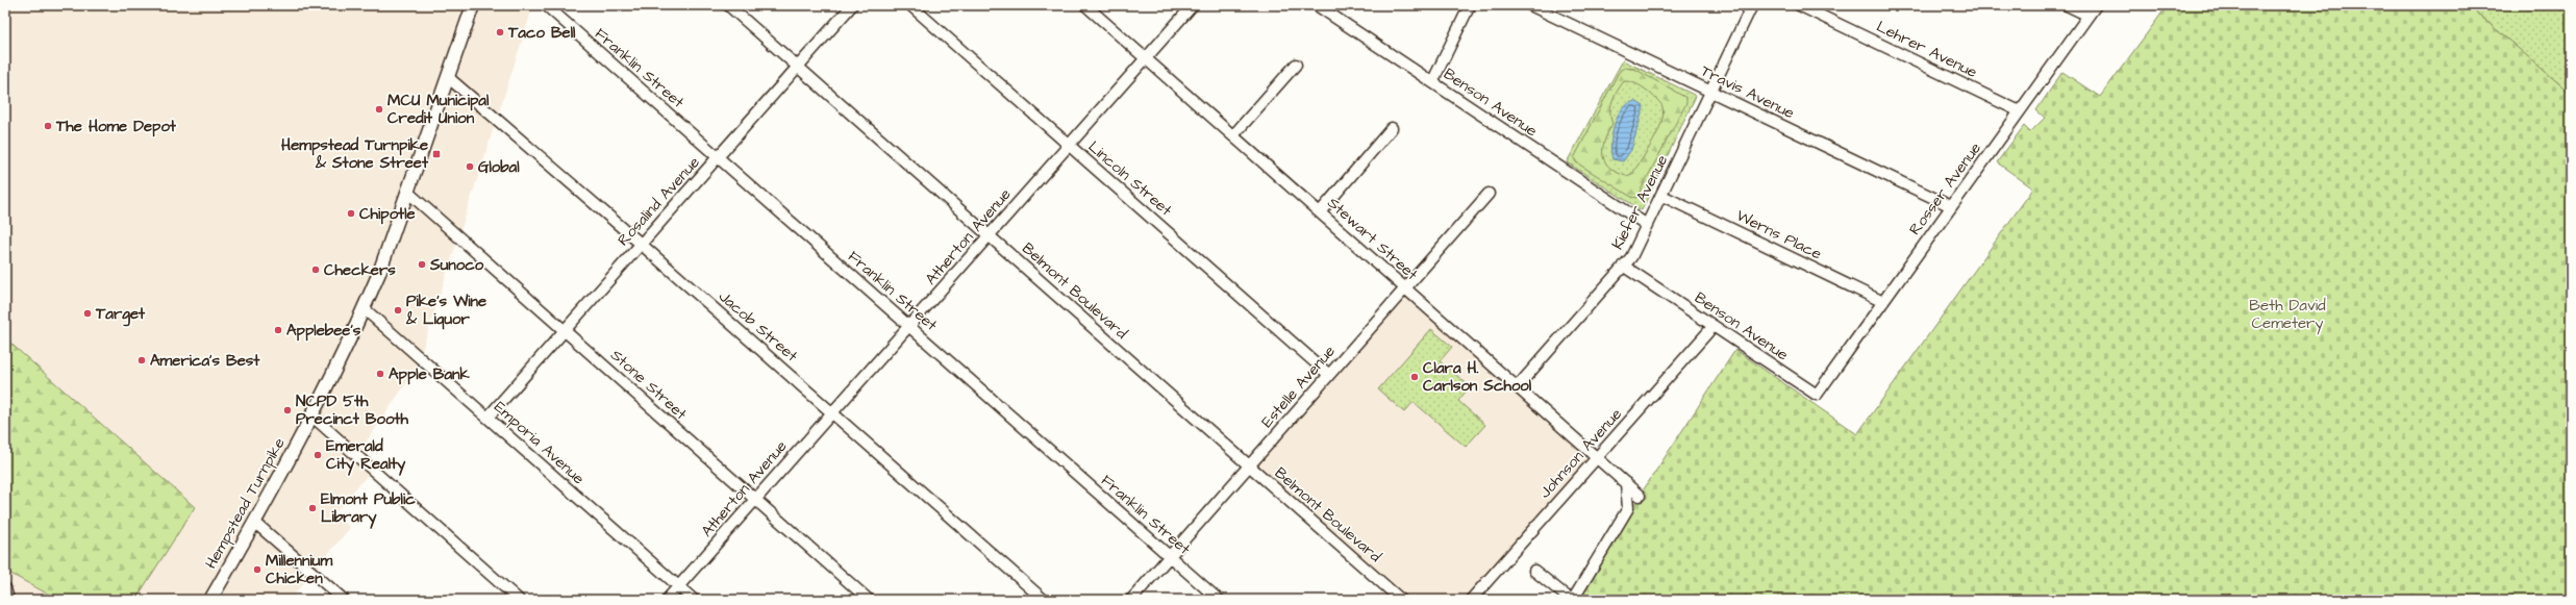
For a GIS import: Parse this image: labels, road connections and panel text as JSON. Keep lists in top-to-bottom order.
{
  "streets": {
    "main road": ["Hempstead Turnpike"],
    "street": [
      "Lehrer Avenue",
      "Franklin Street",
      "Travis Avenue",
      "Benson Avenue",
      "Lincoln Street",
      "Rosser Avenue",
      "Rosalind Avenue",
      "Kiefer Avenue",
      "Werns Place",
      "Atherton Avenue",
      "Stewart Street",
      "Belmont Boulevard",
      "Jacob Street",
      "Stone Street",
      "Estelle Avenue",
      "Emporia Avenue",
      "Johnson Avenue"
    ]
  },
  "crossings": [
    ["Lehrer Avenue", "Rosser Avenue"],
    ["Franklin Street", "Rosalind Avenue"],
    ["Franklin Street", "Atherton Avenue"],
    ["Franklin Street", "Estelle Avenue"],
    ["Travis Avenue", "Rosser Avenue"],
    ["Travis Avenue", "Kiefer Avenue"],
    ["Benson Avenue", "Rosser Avenue"],
    ["Benson Avenue", "Kiefer Avenue"],
    ["Benson Avenue", "Johnson Avenue"],
    ["Lincoln Street", "Atherton Avenue"],
    ["Lincoln Street", "Estelle Avenue"],
    ["Rosser Avenue", "Werns Place"],
    ["Rosalind Avenue", "Belmont Boulevard"],
    ["Rosalind Avenue", "Jacob Street"],
    ["Rosalind Avenue", "Stone Street"],
    ["Rosalind Avenue", "Emporia Avenue"],
    ["Kiefer Avenue", "Werns Place"],
    ["Kiefer Avenue", "Stewart Street"],
    ["Atherton Avenue", "Stewart Street"],
    ["Atherton Avenue", "Belmont Boulevard"],
    ["Atherton Avenue", "Jacob Street"],
    ["Atherton Avenue", "Stone Street"],
    ["Atherton Avenue", "Emporia Avenue"],
    ["Stewart Street", "Estelle Avenue"],
    ["Stewart Street", "Johnson Avenue"],
    ["Belmont Boulevard", "Estelle Avenue"],
    ["Jacob Street", "Hempstead Turnpike"],
    ["Stone Street", "Hempstead Turnpike"],
    ["Emporia Avenue", "Hempstead Turnpike"]
  ],
  "parks": ["Beth David Cemetery"],
  "places": {
    "other": [
      "Taco Bell",
      "MCU Municipal Credit Union",
      "The Home Depot",
      "Global",
      "Chipotle",
      "Sunoco",
      "Checkers",
      "Pike’s Wine & Liquor",
      "Target",
      "Applebee's",
      "America’s Best",
      "Apple Bank",
      "Clara H. Carlson School",
      "NCPD 5th Precinct Booth",
      "Emerald City Realty",
      "Elmont Public Library",
      "Millennium Chicken"
    ],
    "transit": ["Hempstead Turnpike & Stone Street"]
  }
}
